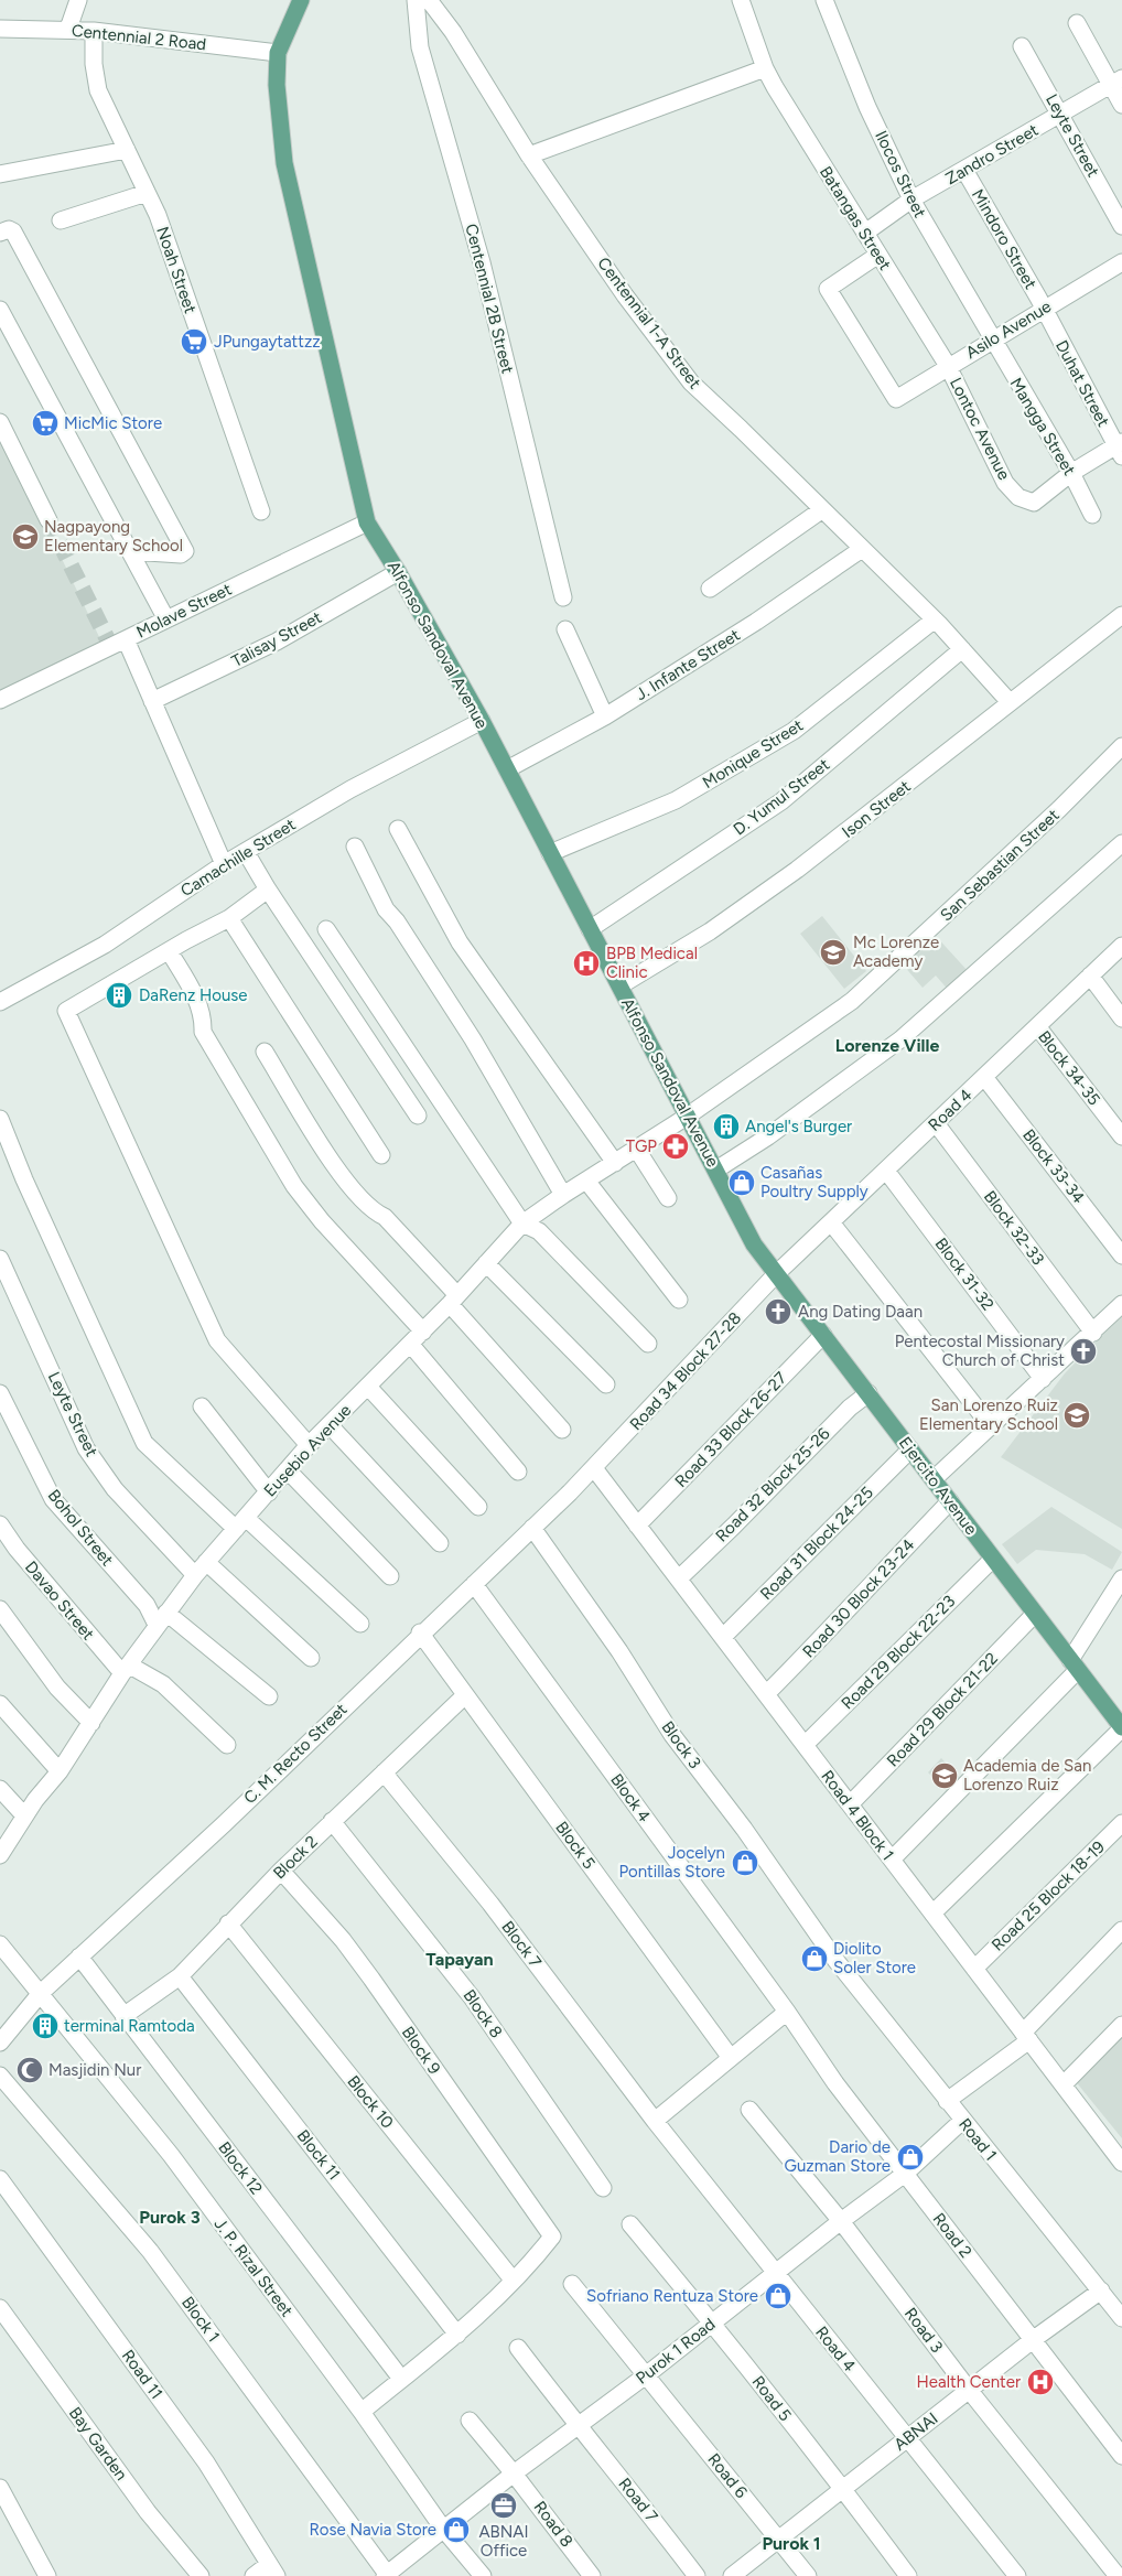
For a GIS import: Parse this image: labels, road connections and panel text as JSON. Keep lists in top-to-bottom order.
{
  "streets": {
    "main road": ["Alfonso Sandoval Avenue", "Ejercito Avenue"],
    "street": [
      "Centennial 2 Road",
      "Leyte Street",
      "Zandro Street",
      "Ilocos Street",
      "Batangas Street",
      "Mindoro Street",
      "Noah Street",
      "Centennial 2B Street",
      "Centennial 1-A Street",
      "Asilo Avenue",
      "Duhat Street",
      "Mangga Street",
      "Lontoc Avenue",
      "Molave Street",
      "Talisay Street",
      "J. Infante Street",
      "Monique Street",
      "D. Yumul Street",
      "Ison Street",
      "Camachille Street",
      "San Sebastian Street",
      "Block 34-35",
      "Road 4",
      "Block 33-34",
      "Block 32-33",
      "Block 31-32",
      "Road 34 Block 27-28",
      "Road 33 Block 26-27",
      "Eusebio Avenue",
      "Road 32 Block 25-26",
      "Bohol Street",
      "Road 31 Block 24-25",
      "Road 30 Block 23-24",
      "Davao Street",
      "Road 29 Block 22-23",
      "Road 29 Block 21-22",
      "Block 3",
      "C. M. Recto Street",
      "Block 4",
      "Road 4 Block 1",
      "Block 5",
      "Block 2",
      "Road 25 Block 18-19",
      "Block 7",
      "Block 8",
      "Block 9",
      "Block 10",
      "Road 1",
      "Block 11",
      "Block 12",
      "Road 2",
      "J. P. Rizal Street",
      "Block 1",
      "Road 3",
      "Purok 1 Road",
      "Road 11",
      "Road 5",
      "ABNAI",
      "Bay Garden",
      "Road 6",
      "Road 7",
      "Road 8"
    ]
  },
  "crossings": [
    ["Centennial 2 Road", "Noah Street"],
    ["Centennial 2 Road", "Alfonso Sandoval Avenue"],
    ["Leyte Street", "Zandro Street"],
    ["Leyte Street", "Eusebio Avenue"],
    ["Zandro Street", "Ilocos Street"],
    ["Zandro Street", "Batangas Street"],
    ["Zandro Street", "Mindoro Street"],
    ["Ilocos Street", "Asilo Avenue"],
    ["Ilocos Street", "Mangga Street"],
    ["Batangas Street", "Asilo Avenue"],
    ["Batangas Street", "Lontoc Avenue"],
    ["Mindoro Street", "Asilo Avenue"],
    ["Mindoro Street", "Duhat Street"],
    ["Centennial 1-A Street", "J. Infante Street"],
    ["Centennial 1-A Street", "Monique Street"],
    ["Centennial 1-A Street", "D. Yumul Street"],
    ["Centennial 1-A Street", "Ison Street"],
    ["Asilo Avenue", "Duhat Street"],
    ["Asilo Avenue", "Mangga Street"],
    ["Asilo Avenue", "Lontoc Avenue"],
    ["Duhat Street", "Lontoc Avenue"],
    ["Mangga Street", "Lontoc Avenue"],
    ["Molave Street", "Alfonso Sandoval Avenue"],
    ["Talisay Street", "Alfonso Sandoval Avenue"],
    ["Alfonso Sandoval Avenue", "J. Infante Street"],
    ["Alfonso Sandoval Avenue", "Monique Street"],
    ["Alfonso Sandoval Avenue", "D. Yumul Street"],
    ["Alfonso Sandoval Avenue", "Ison Street"],
    ["Alfonso Sandoval Avenue", "Camachille Street"],
    ["Alfonso Sandoval Avenue", "San Sebastian Street"],
    ["Alfonso Sandoval Avenue", "Eusebio Avenue"],
    ["Alfonso Sandoval Avenue", "Ejercito Avenue"],
    ["San Sebastian Street", "Eusebio Avenue"],
    ["Block 34-35", "Road 4"],
    ["Road 4", "Block 33-34"],
    ["Road 4", "Block 32-33"],
    ["Road 4", "Block 31-32"],
    ["Road 4", "Road 34 Block 27-28"],
    ["Road 4", "Ejercito Avenue"],
    ["Road 4", "Block 7"],
    ["Road 4", "Purok 1 Road"],
    ["Road 4", "ABNAI"],
    ["Road 34 Block 27-28", "Ejercito Avenue"],
    ["Road 34 Block 27-28", "C. M. Recto Street"],
    ["Road 34 Block 27-28", "Road 4 Block 1"],
    ["Road 33 Block 26-27", "Ejercito Avenue"],
    ["Road 33 Block 26-27", "Road 4 Block 1"],
    ["Eusebio Avenue", "Bohol Street"],
    ["Eusebio Avenue", "Davao Street"],
    ["Road 32 Block 25-26", "Ejercito Avenue"],
    ["Road 32 Block 25-26", "Road 4 Block 1"],
    ["Ejercito Avenue", "Road 31 Block 24-25"],
    ["Ejercito Avenue", "Road 30 Block 23-24"],
    ["Ejercito Avenue", "Road 29 Block 22-23"],
    ["Ejercito Avenue", "Road 29 Block 21-22"],
    ["Road 31 Block 24-25", "Road 4 Block 1"],
    ["Road 30 Block 23-24", "Road 4 Block 1"],
    ["Road 29 Block 22-23", "Road 4 Block 1"],
    ["Road 29 Block 21-22", "Road 4 Block 1"],
    ["Block 3", "C. M. Recto Street"],
    ["Block 3", "Road 1"],
    ["C. M. Recto Street", "Block 4"],
    ["C. M. Recto Street", "Road 4 Block 1"],
    ["C. M. Recto Street", "Block 5"],
    ["C. M. Recto Street", "Block 12"],
    ["C. M. Recto Street", "J. P. Rizal Street"],
    ["Block 4", "Road 2"],
    ["Road 4 Block 1", "Road 25 Block 18-19"],
    ["Block 5", "Block 2"],
    ["Block 2", "Block 7"],
    ["Block 2", "Block 8"],
    ["Block 2", "Block 9"],
    ["Block 2", "Block 10"],
    ["Block 2", "Block 11"],
    ["Block 2", "Block 12"],
    ["Block 9", "Block 10"],
    ["Road 1", "Purok 1 Road"],
    ["Road 1", "ABNAI"],
    ["Road 2", "Purok 1 Road"],
    ["Road 2", "ABNAI"],
    ["J. P. Rizal Street", "Purok 1 Road"],
    ["Block 1", "Purok 1 Road"],
    ["Road 3", "Purok 1 Road"],
    ["Road 3", "ABNAI"],
    ["Purok 1 Road", "Road 5"],
    ["Purok 1 Road", "Road 6"],
    ["Purok 1 Road", "Road 7"],
    ["Purok 1 Road", "Road 8"],
    ["Road 5", "ABNAI"],
    ["ABNAI", "Road 6"]
  ],
  "districts": [
    "Lorenze Ville",
    "Tapayan",
    "Purok 3",
    "Purok 1"
  ],
  "places": {
    "supermarket": ["JPungaytattzz", "MicMic Store"],
    "school or university": [
      "Nagpayong Elementary School",
      "Mc Lorenze Academy",
      "San Lorenzo Ruiz Elementary School",
      "Academia de San Lorenzo Ruiz"
    ],
    "hospital": ["BPB Medical Clinic", "Health Center"],
    "building": ["DaRenz House", "Angel's Burger", "terminal Ramtoda"],
    "pharmacy": ["TGP"],
    "shop": [
      "Casañas Poultry Supply",
      "Jocelyn Pontillas Store",
      "Diolito Soler Store",
      "Dario de Guzman Store",
      "Sofriano Rentuza Store",
      "Rose Navia Store"
    ],
    "church": ["Ang Dating Daan", "Pentecostal Missionary Church of Christ"],
    "mosque": ["Masjidin Nur"],
    "office": ["ABNAI Office"]
  }
}
